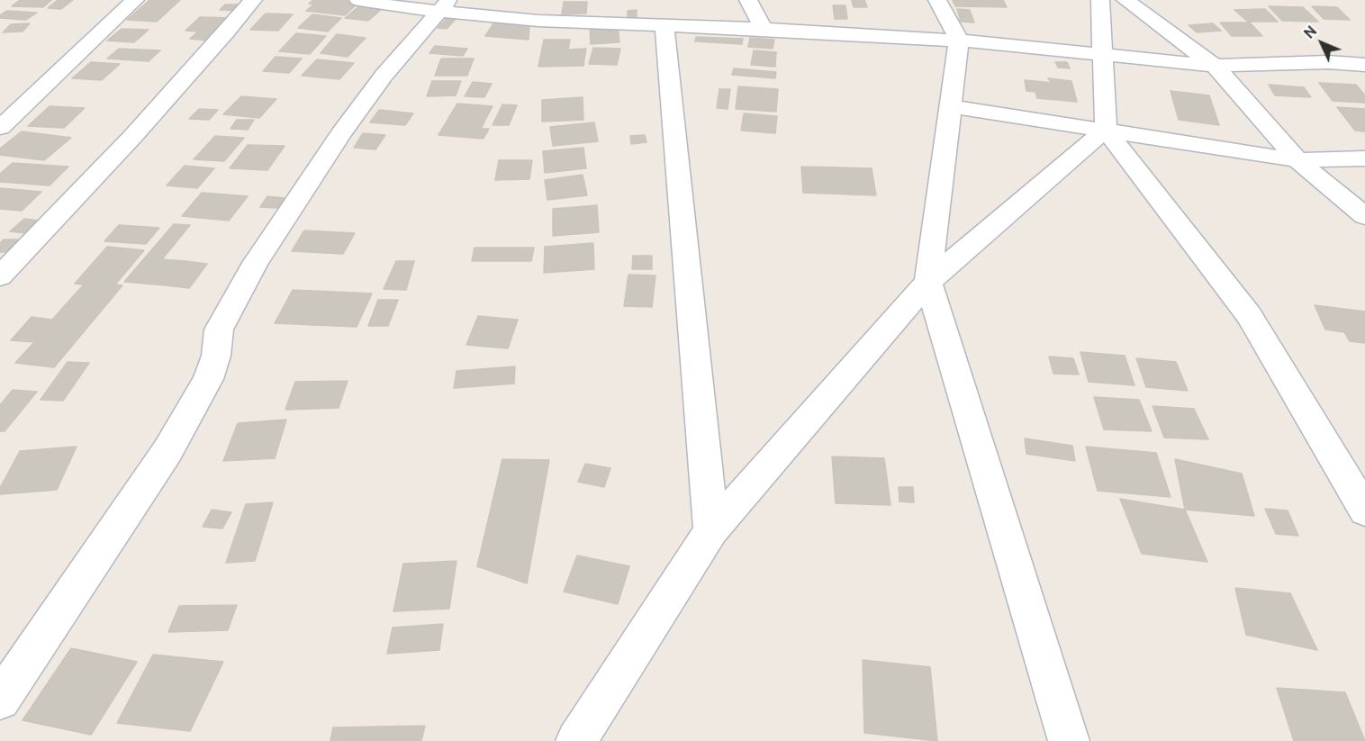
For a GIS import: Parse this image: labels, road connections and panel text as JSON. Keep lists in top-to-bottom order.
{
  "north": "top left"
}
